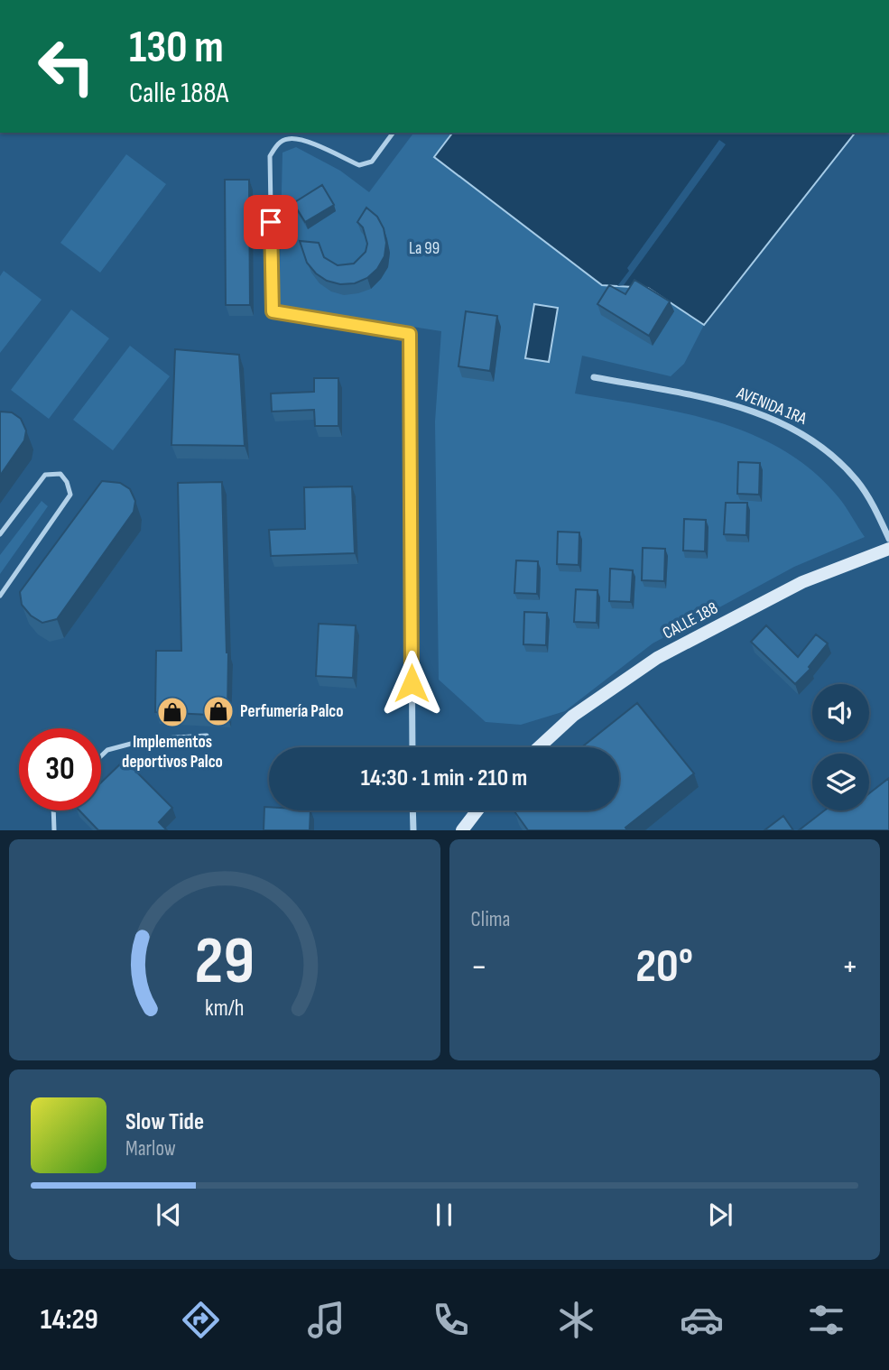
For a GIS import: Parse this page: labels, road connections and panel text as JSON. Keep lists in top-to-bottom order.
{
  "streets": {
    "street": ["AVENIDA 1RA", "CALLE 188"]
  },
  "parks": ["La 99"],
  "places": {
    "shop": ["Perfumería Palco", "Implementos deportivos Palco"]
  },
  "page": {
    "turn": ["130 m", "Calle 188A"],
    "limit": "30",
    "trip": "14:30 · 1 min · 210 m",
    "tile": "Clima",
    "heat": ["−", "20°", "+"],
    "song": ["Slow Tide", "Marlow"],
    "tabs": "14:29",
    "gauge": ["29", "km/h"]
  }
}
